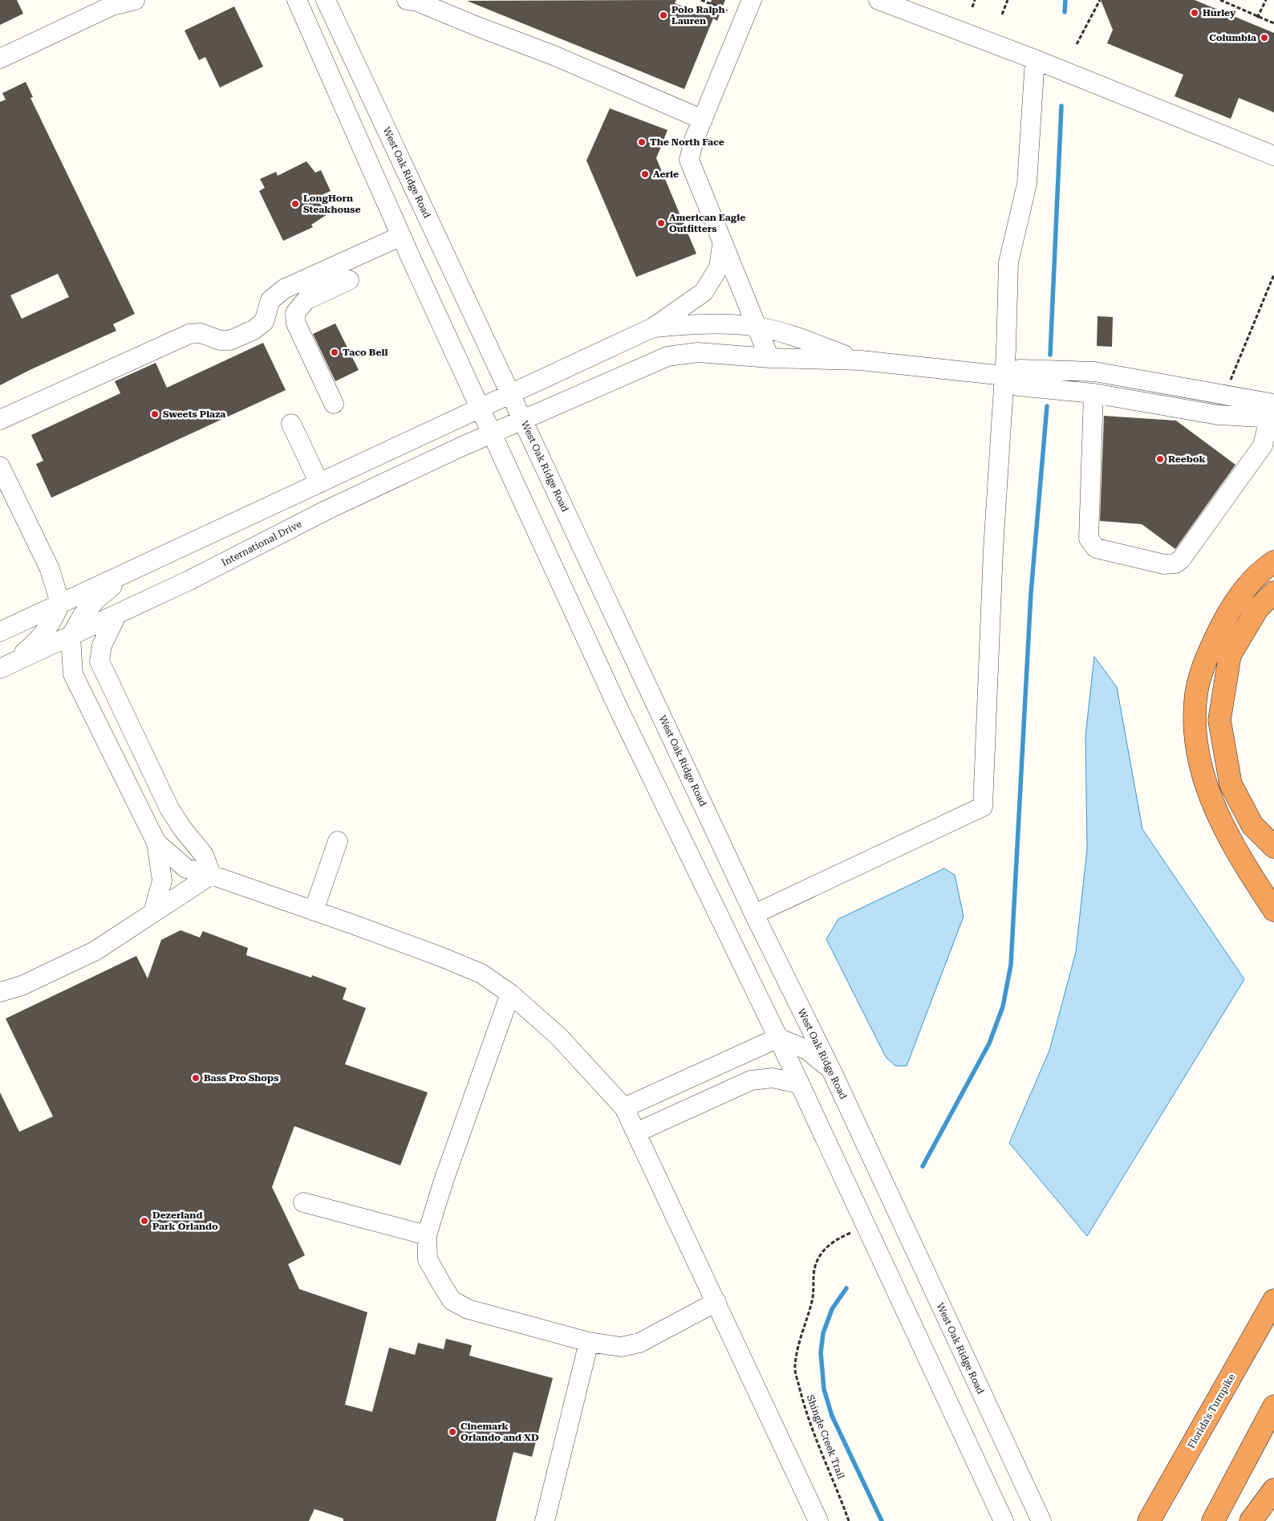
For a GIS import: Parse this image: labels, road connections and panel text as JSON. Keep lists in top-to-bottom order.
{
  "streets": {
    "highway": ["Florida's Turnpike"],
    "street": ["West Oak Ridge Road", "International Drive"],
    "path": ["Shingle Creek Trail"]
  },
  "crossings": [
    ["West Oak Ridge Road", "International Drive"]
  ],
  "places": [
    "Hurley",
    "Polo Ralph Lauren",
    "Columbia",
    "The North Face",
    "Aerie",
    "LongHorn Steakhouse",
    "American Eagle Outfitters",
    "Taco Bell",
    "Sweets Plaza",
    "Reebok",
    "Bass Pro Shops",
    "Dezerland Park Orlando",
    "Cinemark Orlando and XD"
  ]
}
